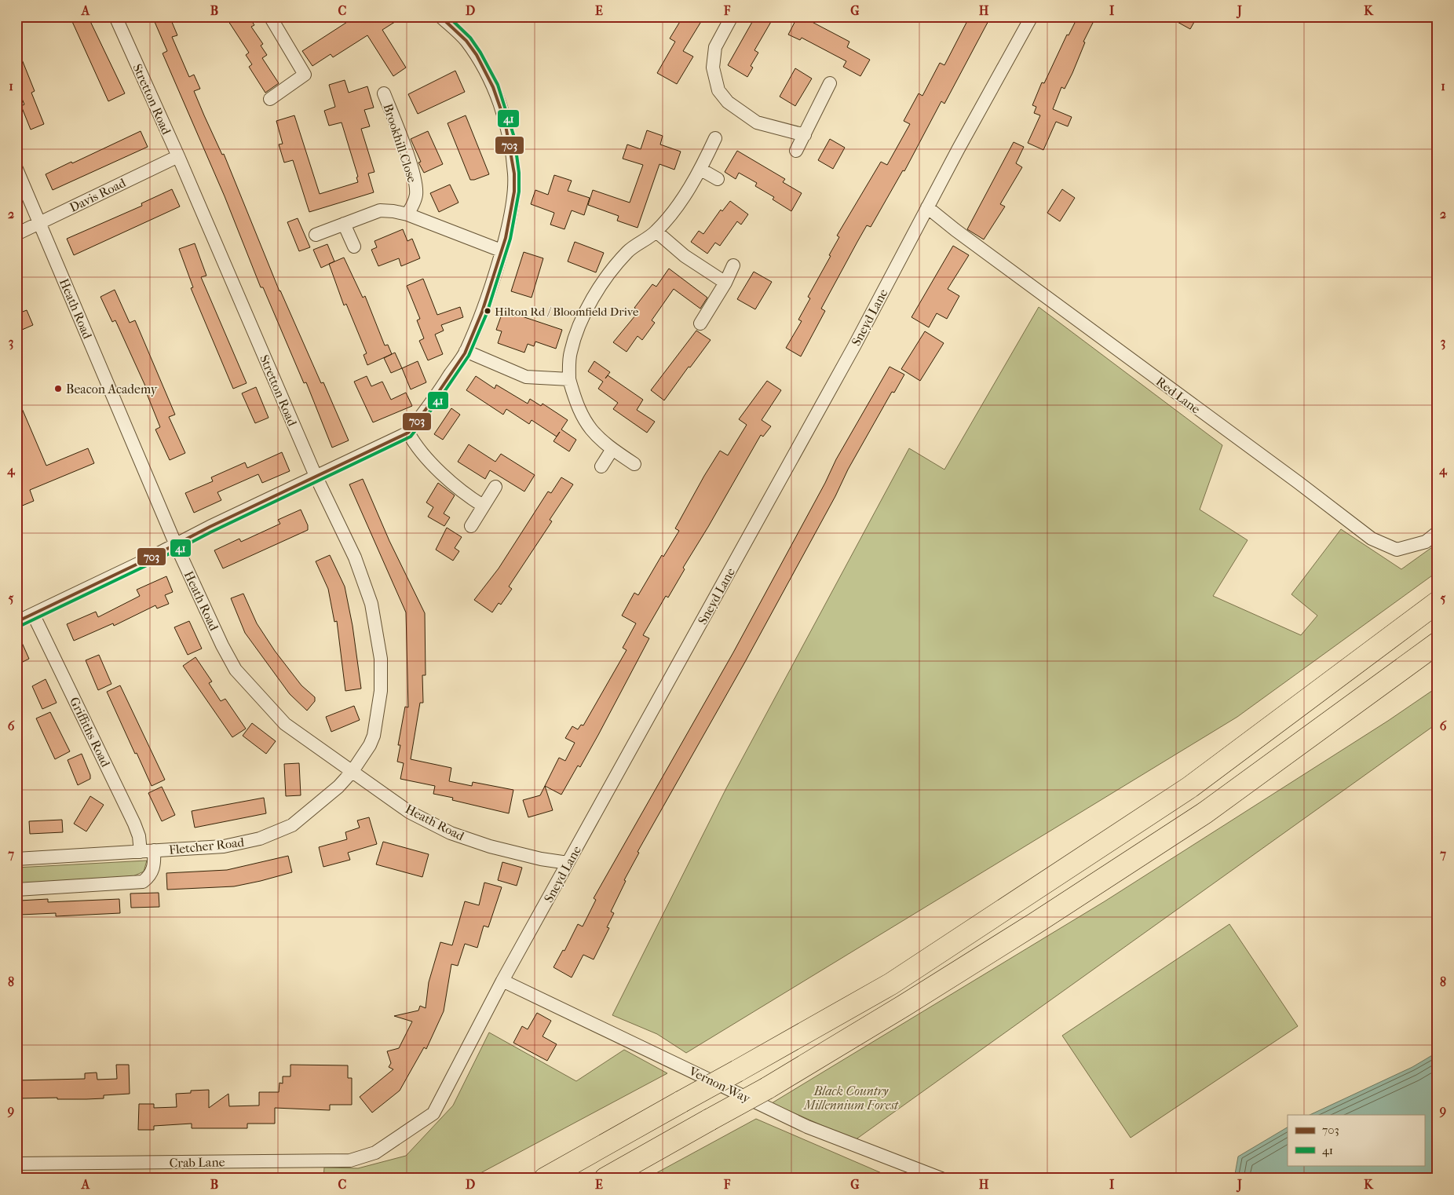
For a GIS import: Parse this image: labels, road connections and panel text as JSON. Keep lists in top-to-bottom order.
{
  "streets": {
    "street": [
      "Stretton Road",
      "Brookhill Close",
      "Davis Road",
      "Heath Road",
      "Sneyd Lane",
      "Red Lane",
      "Griffiths Road",
      "Fletcher Road",
      "Vernon Way",
      "Crab Lane"
    ]
  },
  "crossings": [
    ["Stretton Road", "Davis Road"],
    ["Stretton Road", "Heath Road"],
    ["Stretton Road", "Fletcher Road"],
    ["Davis Road", "Heath Road"],
    ["Heath Road", "Sneyd Lane"],
    ["Heath Road", "Fletcher Road"],
    ["Sneyd Lane", "Red Lane"],
    ["Sneyd Lane", "Vernon Way"],
    ["Sneyd Lane", "Crab Lane"],
    ["Griffiths Road", "Fletcher Road"]
  ],
  "parks": ["Black Country Millennium Forest"],
  "places": ["Hilton Rd / Bloomfield Drive", "Beacon Academy"],
  "lines": ["transit line 703", "transit line 41"],
  "legend": ["703", "41"],
  "grid": {
    "columns": [
      "A",
      "B",
      "C",
      "D",
      "E",
      "F",
      "G",
      "H",
      "I",
      "J",
      "K"
    ],
    "rows": [
      "1",
      "2",
      "3",
      "4",
      "5",
      "6",
      "7",
      "8",
      "9"
    ]
  }
}
